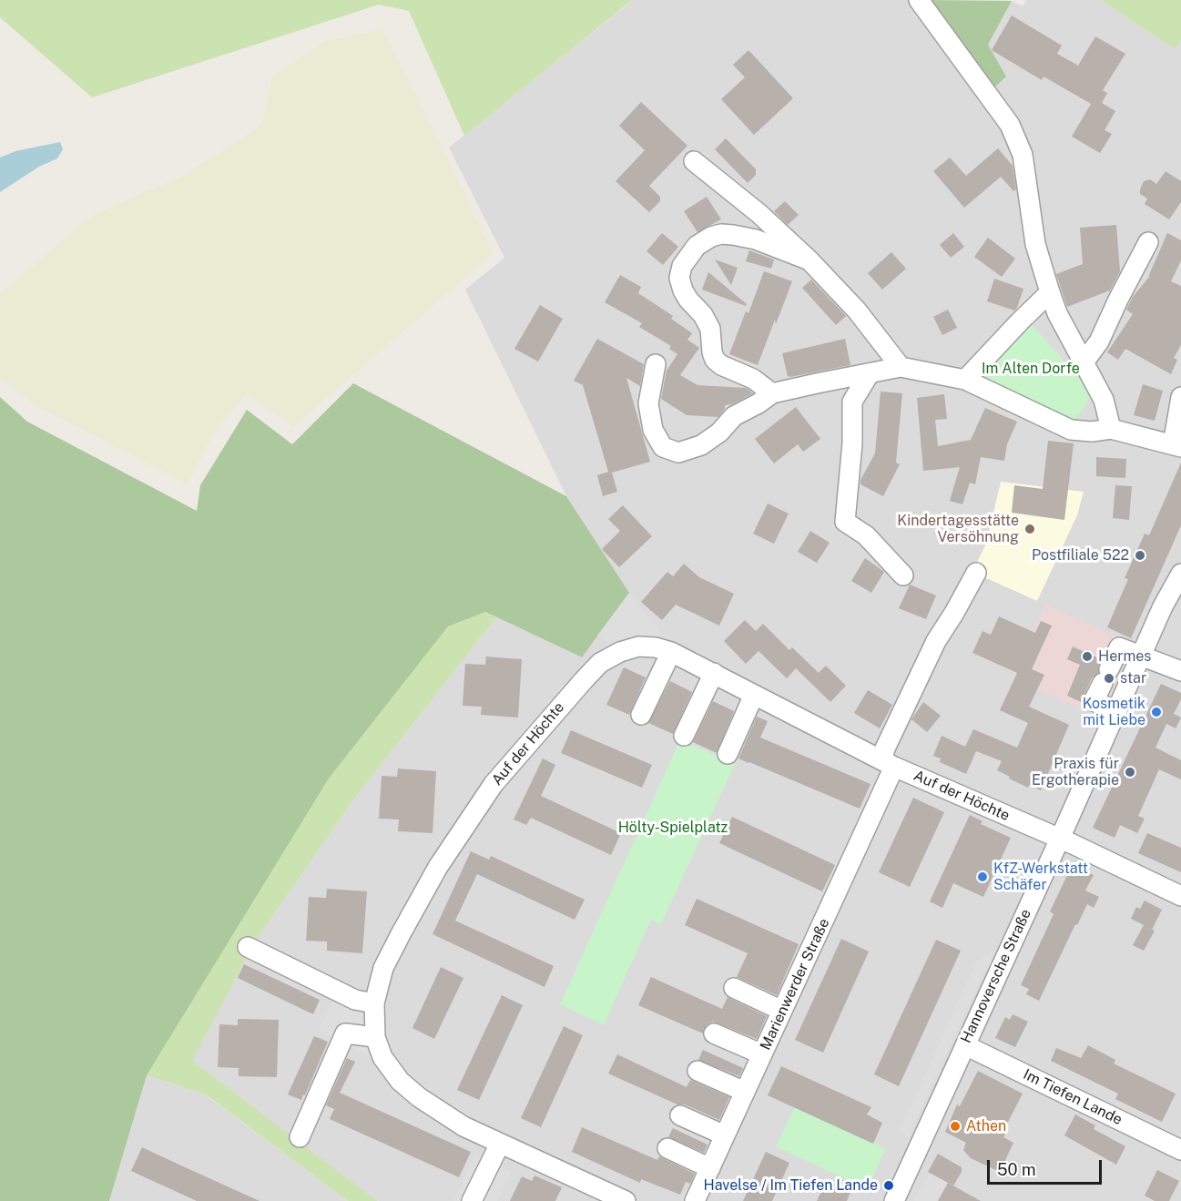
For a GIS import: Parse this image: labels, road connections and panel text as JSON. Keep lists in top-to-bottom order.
{
  "streets": {
    "street": [
      "Auf der Höchte",
      "Hannoversche Straße",
      "Marienwerder Straße",
      "Im Tiefen Lande"
    ]
  },
  "crossings": [
    ["Auf der Höchte", "Hannoversche Straße"],
    ["Auf der Höchte", "Marienwerder Straße"],
    ["Hannoversche Straße", "Im Tiefen Lande"]
  ],
  "parks": ["Im Alten Dorfe", "Hölty-Spielplatz"],
  "places": [
    "Kindertagesstätte Versöhnung",
    "Postfiliale 522",
    "Hermes",
    "star",
    "Kosmetik mit Liebe",
    "Praxis für Ergotherapie",
    "KfZ-Werkstatt Schäfer",
    "Athen",
    "Havelse / Im Tiefen Lande"
  ],
  "scale_bar": "50 m"
}
